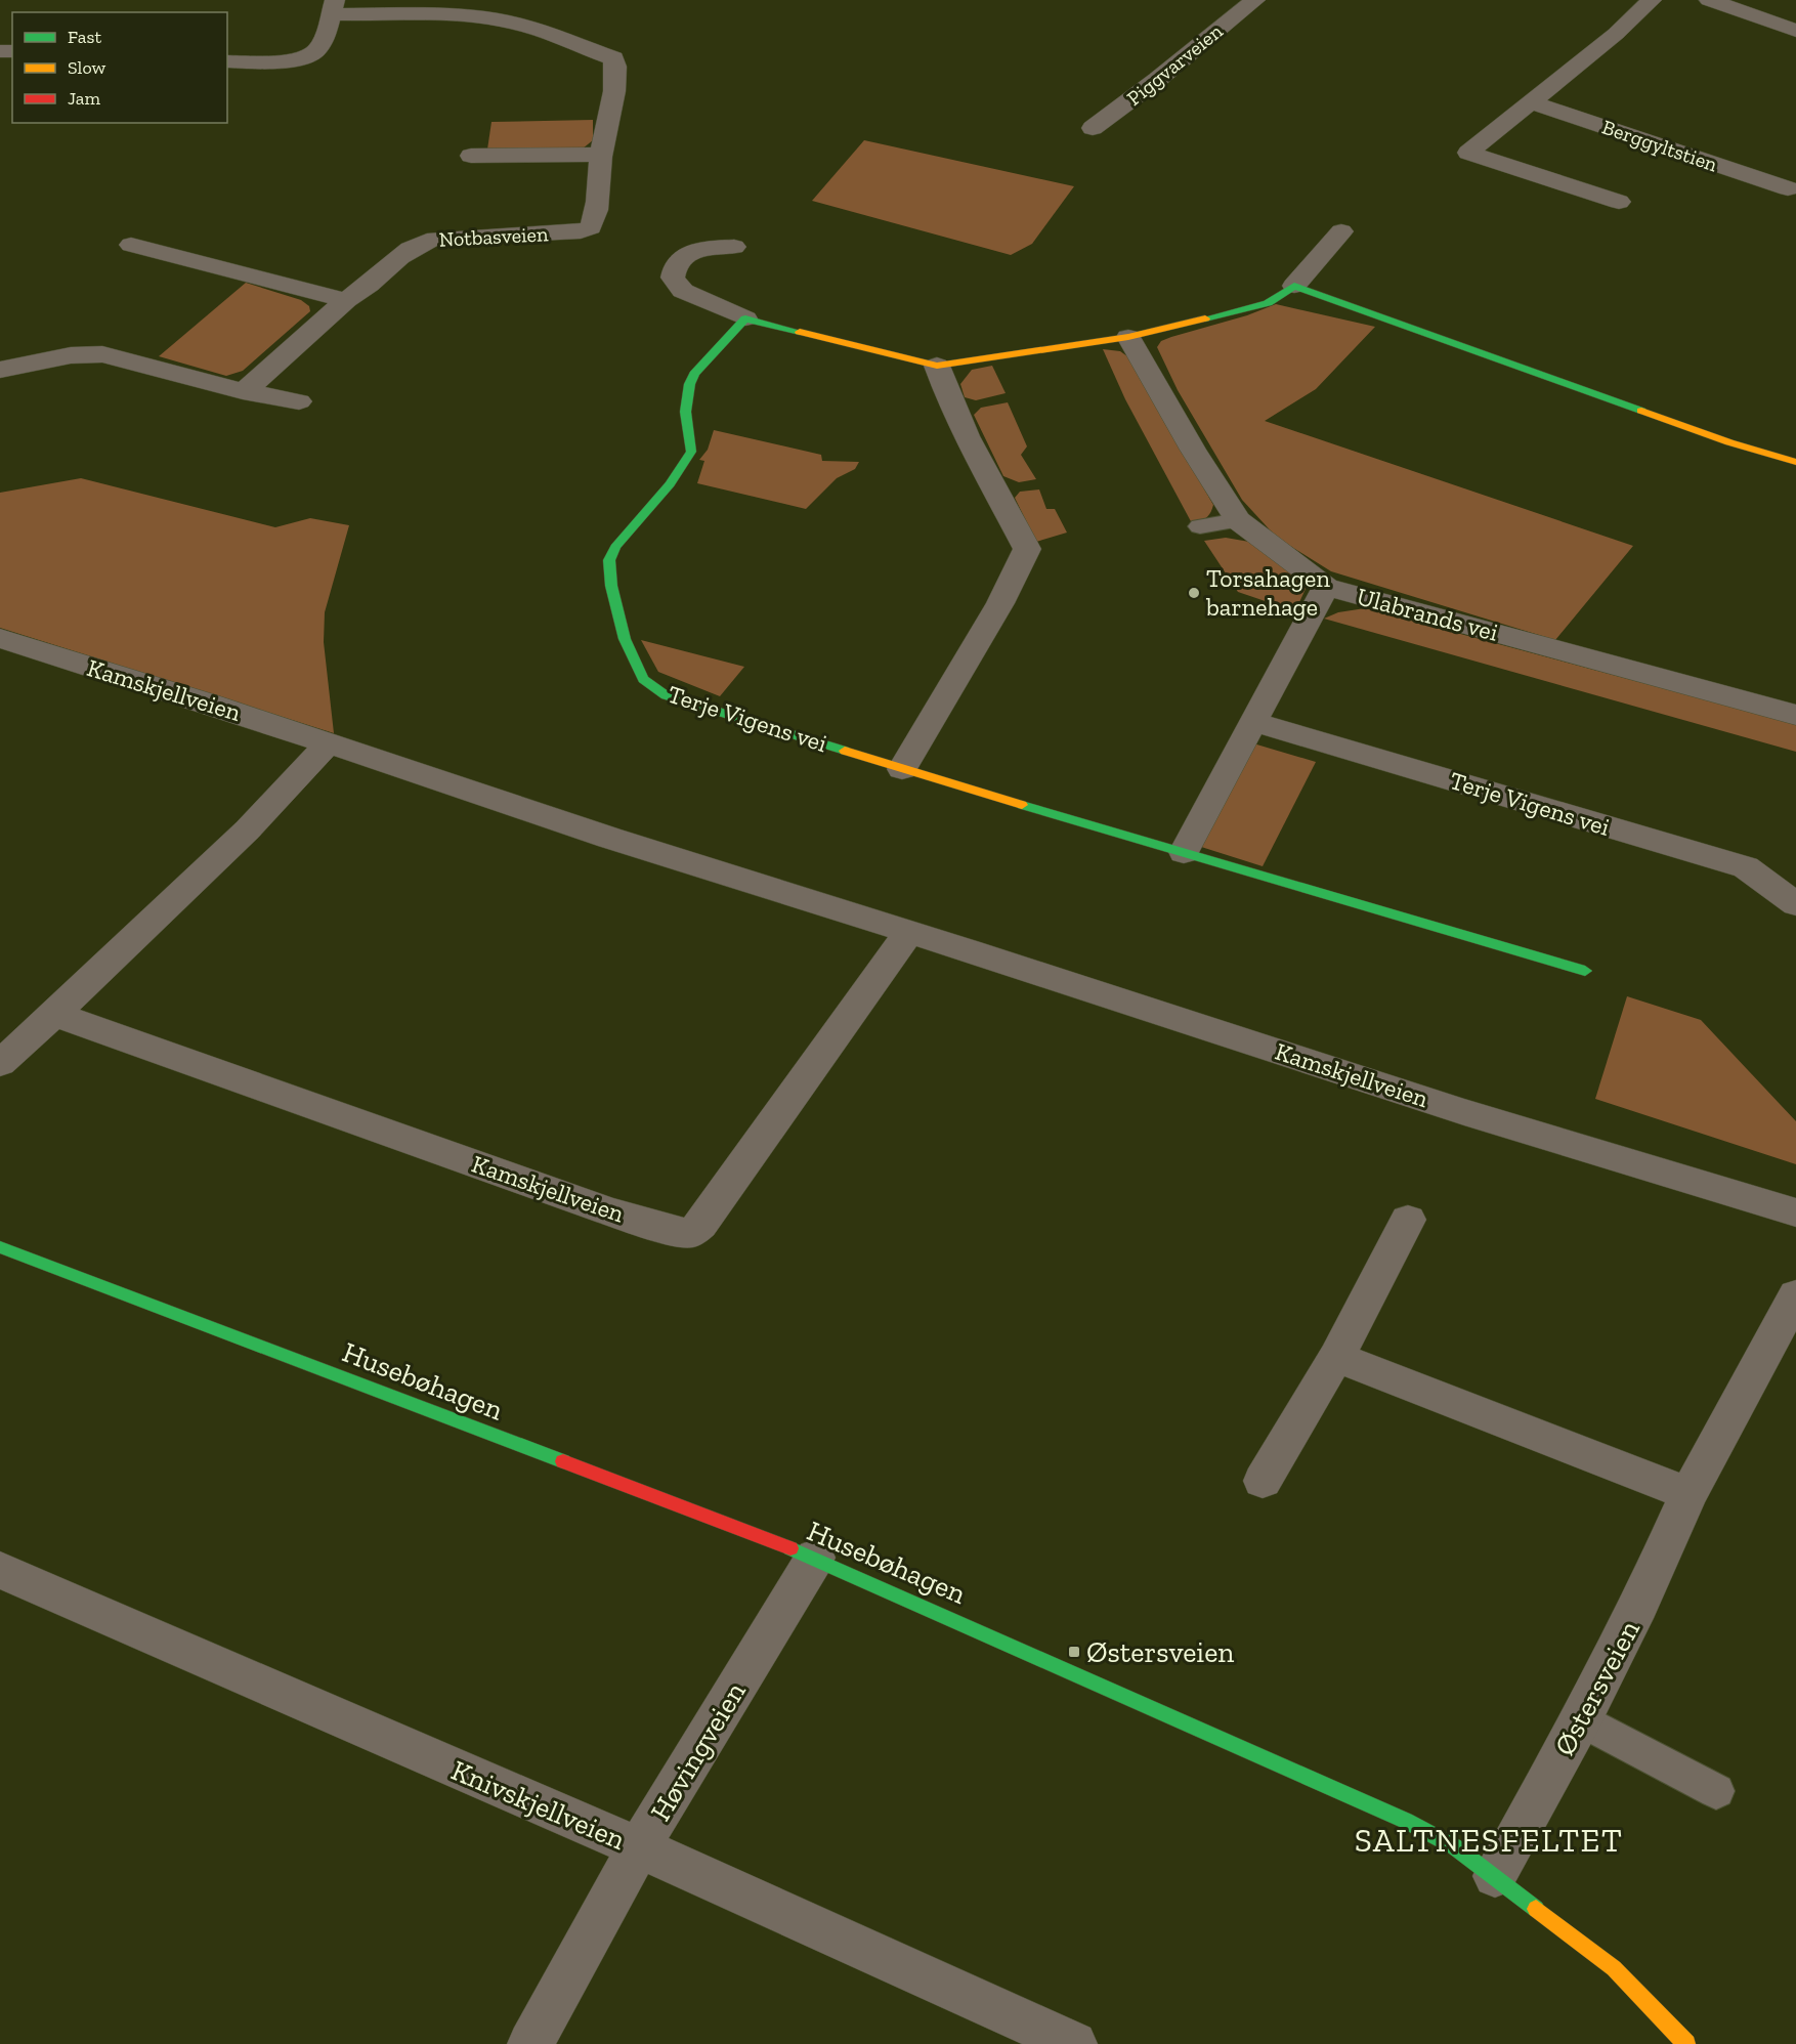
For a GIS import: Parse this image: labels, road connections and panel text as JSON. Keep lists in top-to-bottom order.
{
  "streets": {
    "street": [
      "Piggvarveien",
      "Berggyltstien",
      "Notbasveien",
      "Ulabrands vei",
      "Kamskjellveien",
      "Terje Vigens vei",
      "Husebøhagen",
      "Østersveien",
      "Høvingveien",
      "Knivskjellveien"
    ]
  },
  "crossings": [
    ["Husebøhagen", "Østersveien"],
    ["Husebøhagen", "Høvingveien"],
    ["Høvingveien", "Knivskjellveien"]
  ],
  "districts": ["SALTNESFELTET"],
  "places": {
    "other": ["Torsahagen barnehage"],
    "transit": ["Østersveien"]
  },
  "legend": ["Fast", "Slow", "Jam"]
}
